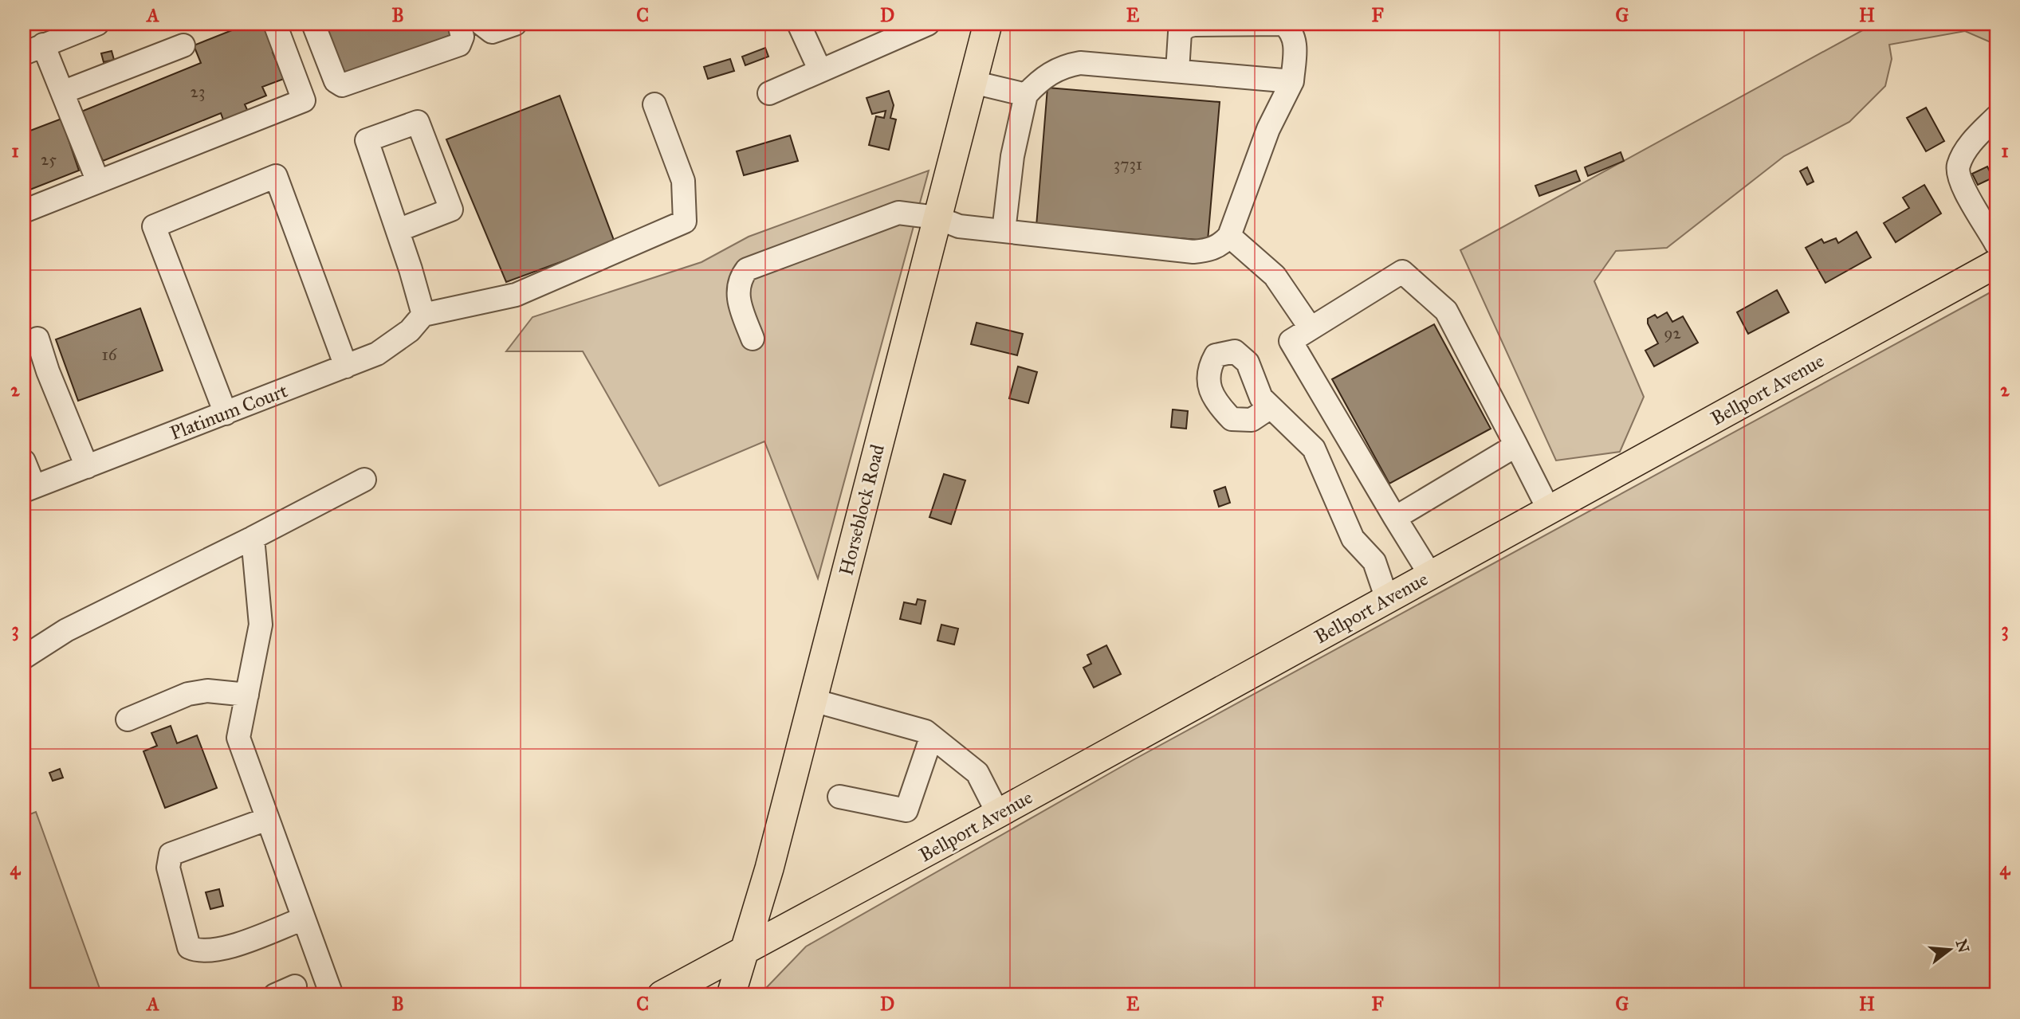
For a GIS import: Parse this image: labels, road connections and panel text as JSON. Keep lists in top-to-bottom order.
{
  "streets": {
    "main road": ["Bellport Avenue", "Horseblock Road"],
    "street": ["Platinum Court"]
  },
  "crossings": [
    ["Bellport Avenue", "Horseblock Road"]
  ],
  "house_numbers": [
    "23",
    "25",
    "3731",
    "92",
    "16"
  ],
  "north": "right",
  "grid": {
    "columns": [
      "A",
      "B",
      "C",
      "D",
      "E",
      "F",
      "G",
      "H"
    ],
    "rows": [
      "1",
      "2",
      "3",
      "4"
    ]
  }
}
